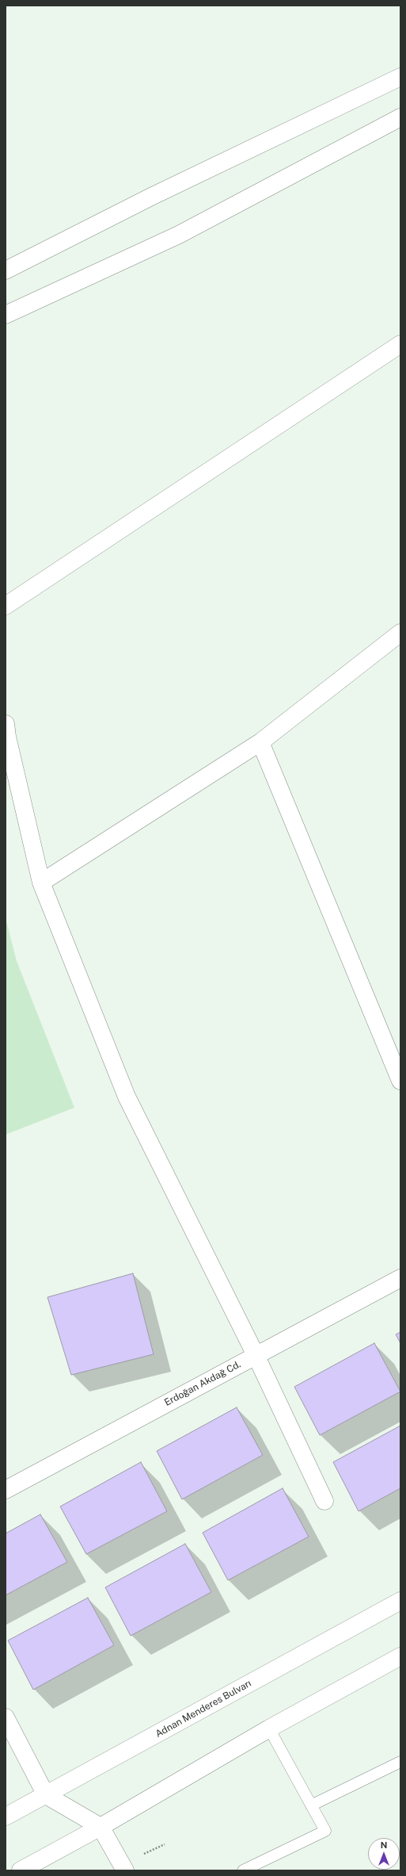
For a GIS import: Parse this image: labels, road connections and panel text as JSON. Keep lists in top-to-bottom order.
{
  "streets": {
    "main road": ["Erdoğan Akdağ Cd.", "Adnan Menderes Bulvarı"]
  },
  "north": "top"
}
